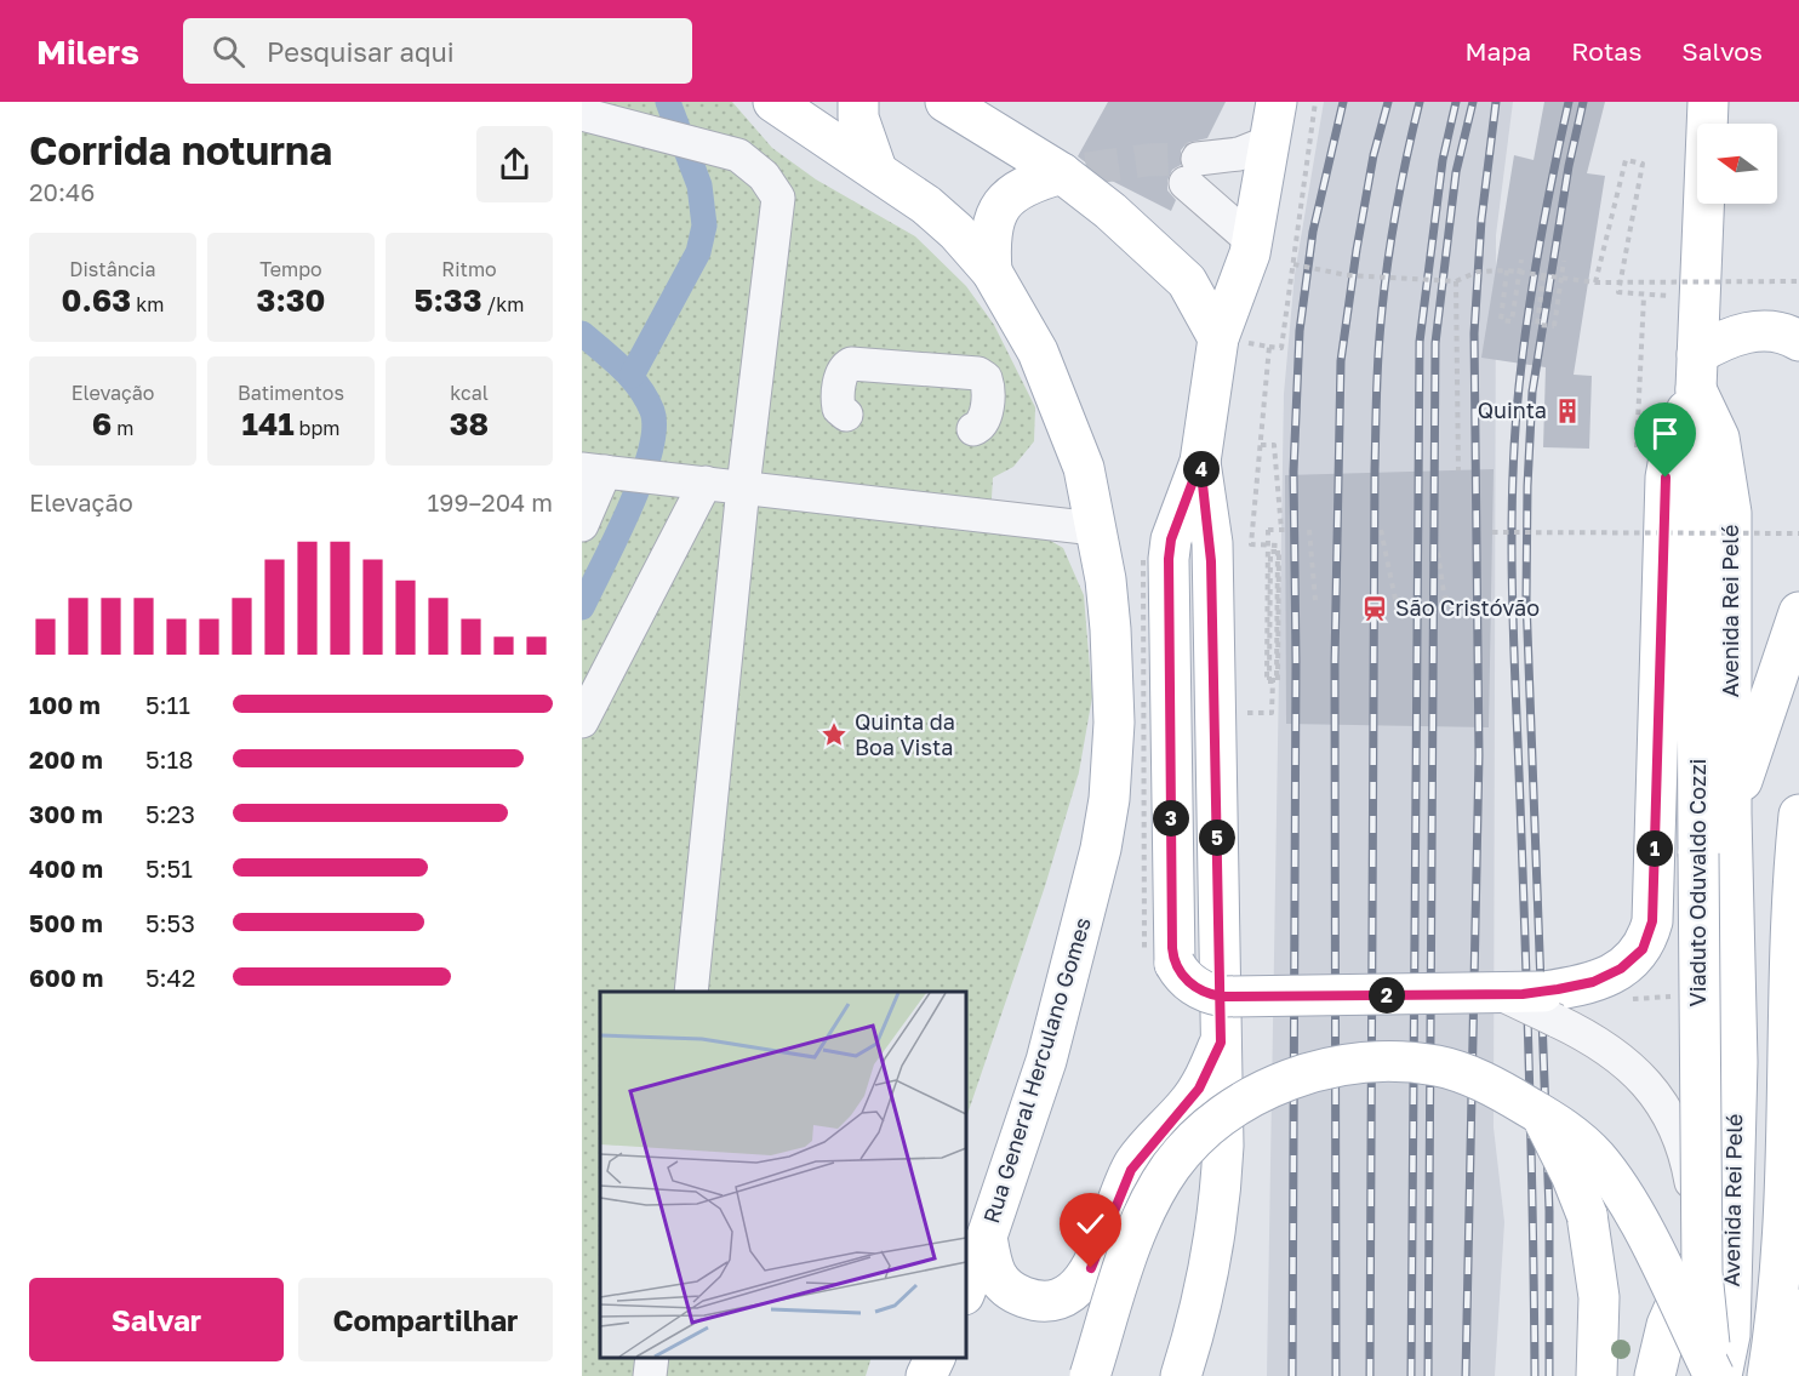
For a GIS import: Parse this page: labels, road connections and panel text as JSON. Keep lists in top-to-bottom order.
{
  "streets": {
    "main road": ["Avenida Rei Pelé", "Viaduto Oduvaldo Cozzi", "Rua General Herculano Gomes"]
  },
  "crossings": [
    ["Avenida Rei Pelé", "Viaduto Oduvaldo Cozzi"]
  ],
  "places": {
    "building": ["Quinta"],
    "station": ["São Cristóvão"],
    "place": ["Quinta da Boa Vista"]
  },
  "north": "left",
  "page": {
    "header": "Milers",
    "search": "Pesquisar aqui",
    "nav": ["Mapa", "Rotas", "Salvos"],
    "heading": ["Corrida noturna", "20:46"],
    "stats": [
      ["Distância", "0.63 km"],
      ["Tempo", "3:30"],
      ["Ritmo", "5:33 /km"],
      ["Elevação", "6 m"],
      ["Batimentos", "141 bpm"],
      ["kcal", "38"]
    ],
    "pins": [
      "4",
      "3",
      "5",
      "1",
      "2"
    ],
    "chart": ["Elevação", "199–204 m"],
    "list": [
      {
        "name": "100 m",
        "note": "5:11"
      },
      {
        "name": "200 m",
        "note": "5:18"
      },
      {
        "name": "300 m",
        "note": "5:23"
      },
      {
        "name": "400 m",
        "note": "5:51"
      },
      {
        "name": "500 m",
        "note": "5:53"
      },
      {
        "name": "600 m",
        "note": "5:42"
      }
    ],
    "buttons": ["Salvar", "Compartilhar"]
  }
}
